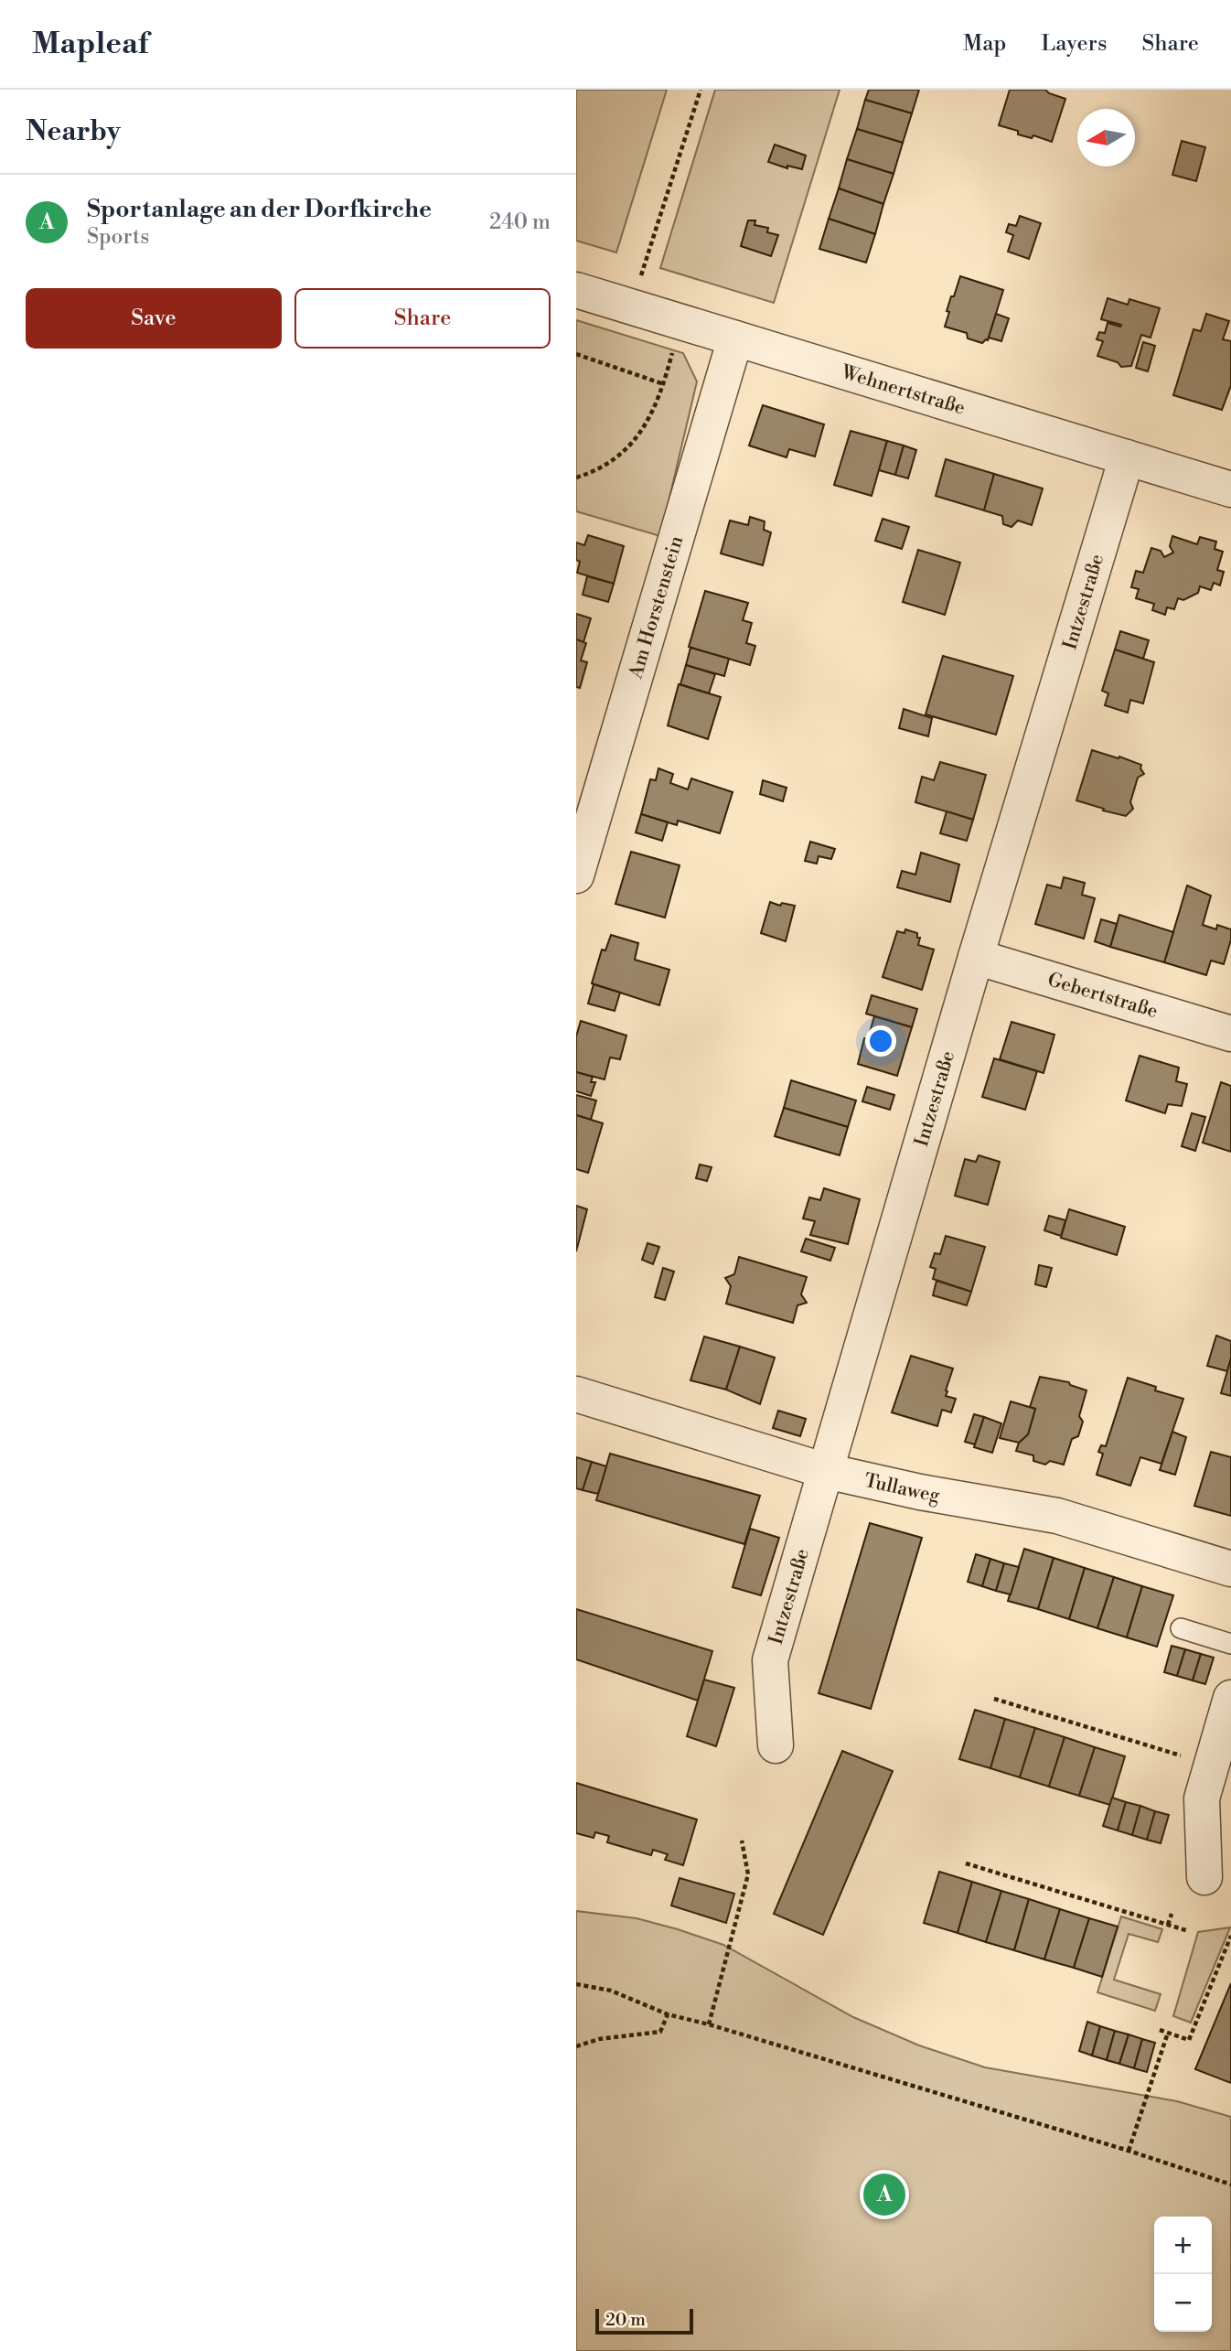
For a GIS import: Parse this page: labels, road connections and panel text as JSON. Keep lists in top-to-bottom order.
{
  "streets": {
    "street": [
      "Wehnertstraße",
      "Intzestraße",
      "Am Horstenstein",
      "Gebertstraße",
      "Tullaweg"
    ]
  },
  "crossings": [
    ["Wehnertstraße", "Intzestraße"],
    ["Wehnertstraße", "Am Horstenstein"],
    ["Intzestraße", "Gebertstraße"],
    ["Intzestraße", "Tullaweg"]
  ],
  "scale_bar": "20 m",
  "north": "left",
  "page": {
    "header": "Mapleaf",
    "nav": ["Map", "Layers", "Share"],
    "heading": "Nearby",
    "list": [
      {
        "mark": "A",
        "name": "Sportanlage an der Dorfkirche",
        "note": "Sports",
        "value": "240 m"
      }
    ],
    "buttons": ["Save", "Share"],
    "pins": "A",
    "map_buttons": ["+", "−"],
    "scale": "20 m"
  }
}
